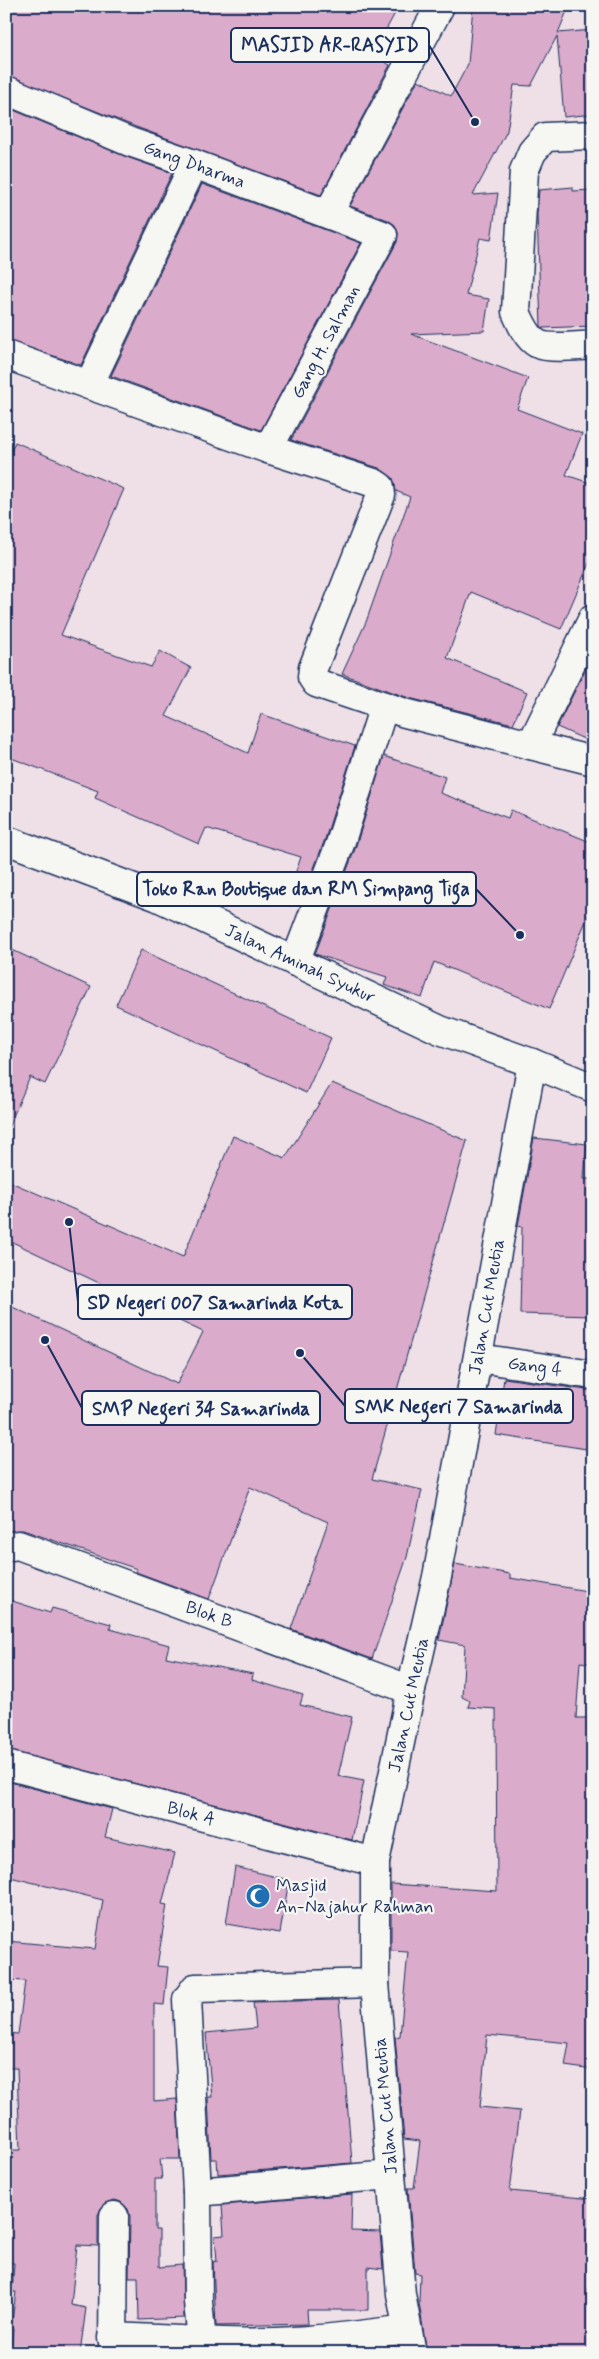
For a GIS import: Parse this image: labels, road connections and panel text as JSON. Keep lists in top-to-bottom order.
{
  "streets": {
    "street": [
      "Gang Dharma",
      "Gang H. Salman",
      "Jalan Aminah Syukur",
      "Jalan Cut Meutia",
      "Gang 4",
      "Blok B",
      "Blok A"
    ]
  },
  "crossings": [
    ["Gang Dharma", "Gang H. Salman"],
    ["Jalan Aminah Syukur", "Jalan Cut Meutia"],
    ["Jalan Cut Meutia", "Gang 4"],
    ["Jalan Cut Meutia", "Blok B"],
    ["Jalan Cut Meutia", "Blok A"]
  ],
  "places": {
    "other": [
      "MASJID AR-RASYID",
      "Toko Ran Boutique dan RM Simpang Tiga",
      "SD Negeri 007 Samarinda Kota",
      "SMP Negeri 34 Samarinda",
      "SMK Negeri 7 Samarinda"
    ],
    "mosque": ["Masjid An-Najahur Rahman"]
  }
}
